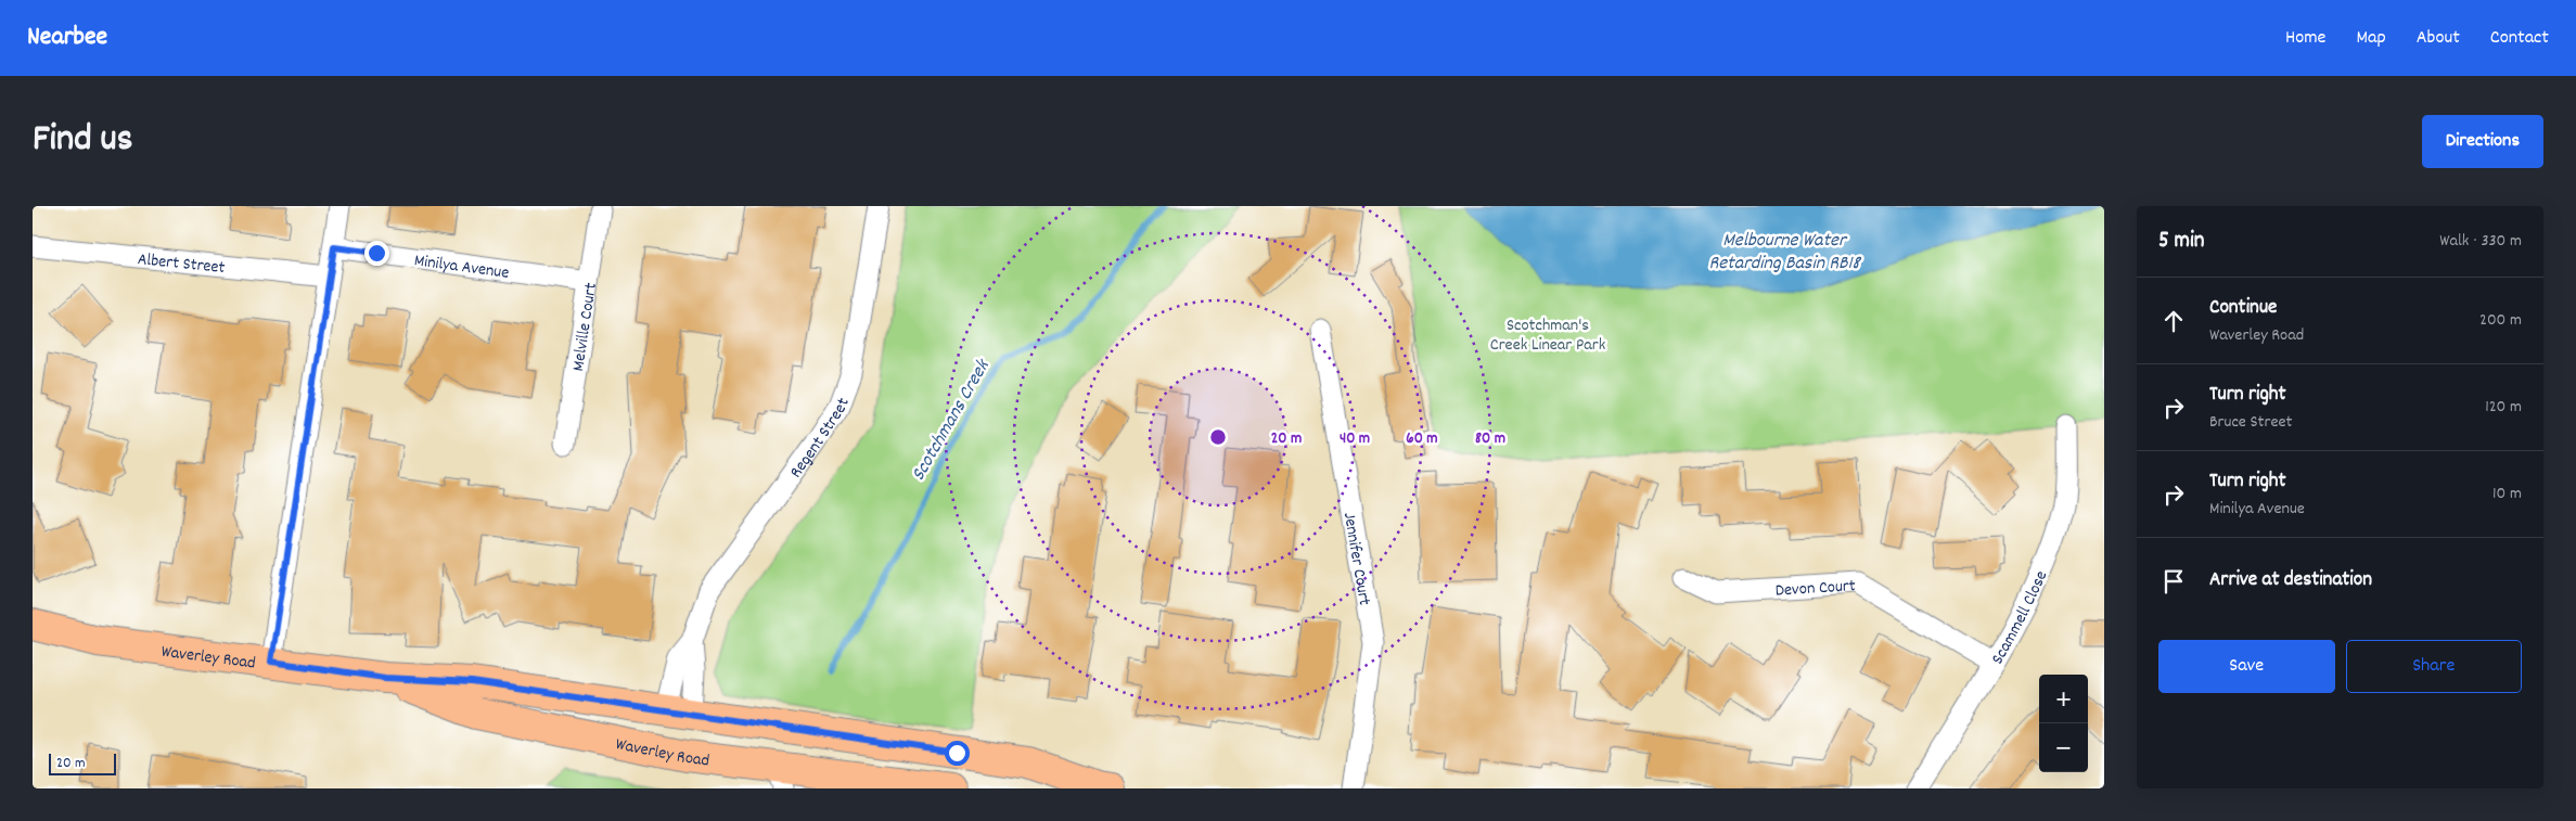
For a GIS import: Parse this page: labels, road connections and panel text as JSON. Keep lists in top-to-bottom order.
{
  "streets": {
    "main road": ["Waverley Road"],
    "street": [
      "Albert Street",
      "Minilya Avenue",
      "Melville Court",
      "Regent Street",
      "Jennifer Court",
      "Devon Court",
      "Scammell Close"
    ]
  },
  "crossings": [
    ["Minilya Avenue", "Melville Court"],
    ["Regent Street", "Waverley Road"],
    ["Devon Court", "Scammell Close"]
  ],
  "water": ["Melbourne Water Retarding Basin RB18", "Scotchmans Creek"],
  "parks": ["Scotchman's Creek Linear Park"],
  "scale_bar": "20 m",
  "page": {
    "header": "Nearbee",
    "nav": [
      "Home",
      "Map",
      "About",
      "Contact"
    ],
    "title": "Find us",
    "buttons": [
      "Directions",
      ["Save", "Share"]
    ],
    "heading": ["5 min", "Walk · 330 m"],
    "list": [
      ["Continue", "Waverley Road", "200 m"],
      ["Turn right", "Bruce Street", "120 m"],
      ["Turn right", "Minilya Avenue", "10 m"],
      "Arrive at destination"
    ],
    "map_buttons": ["+", "−"],
    "scale": "20 m"
  },
  "rings": [
    "20 m",
    "40 m",
    "60 m",
    "80 m"
  ]
}
